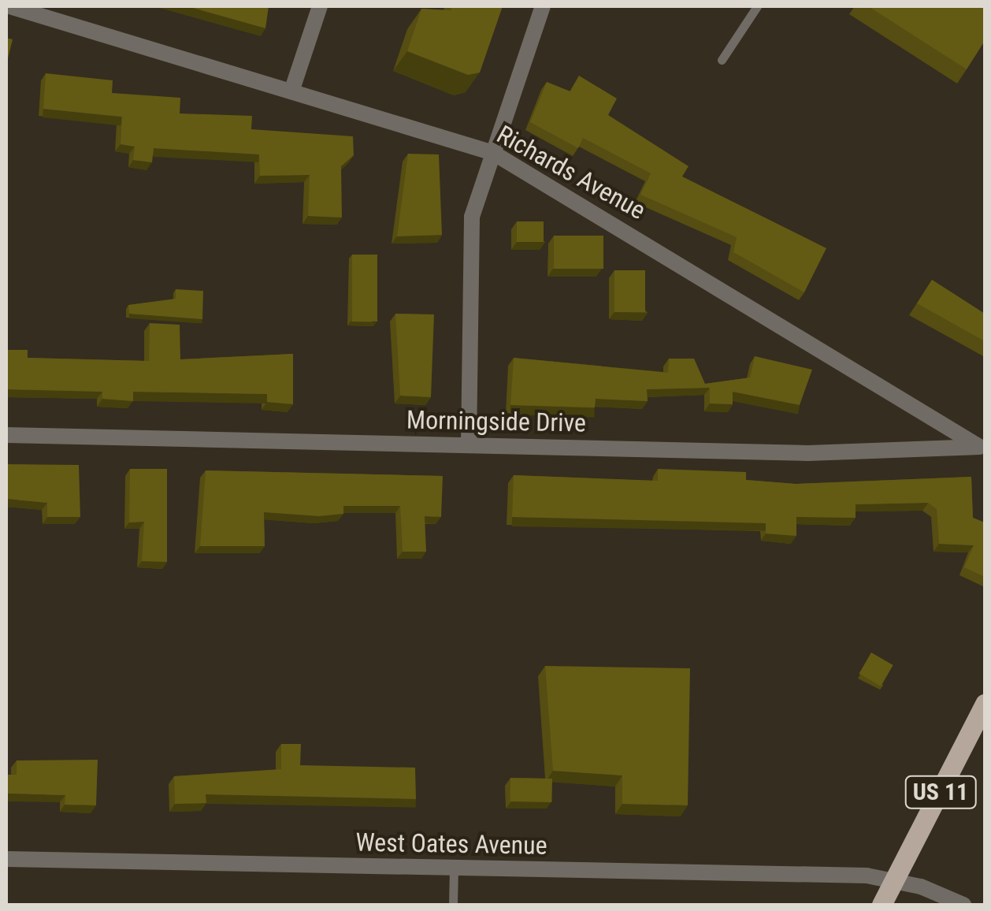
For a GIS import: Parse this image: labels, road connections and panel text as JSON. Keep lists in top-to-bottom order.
{
  "streets": {
    "main road": ["US 11"],
    "street": ["Richards Avenue", "Morningside Drive", "West Oates Avenue"]
  },
  "crossings": [
    ["Richards Avenue", "Morningside Drive"],
    ["US 11", "West Oates Avenue"]
  ]
}
